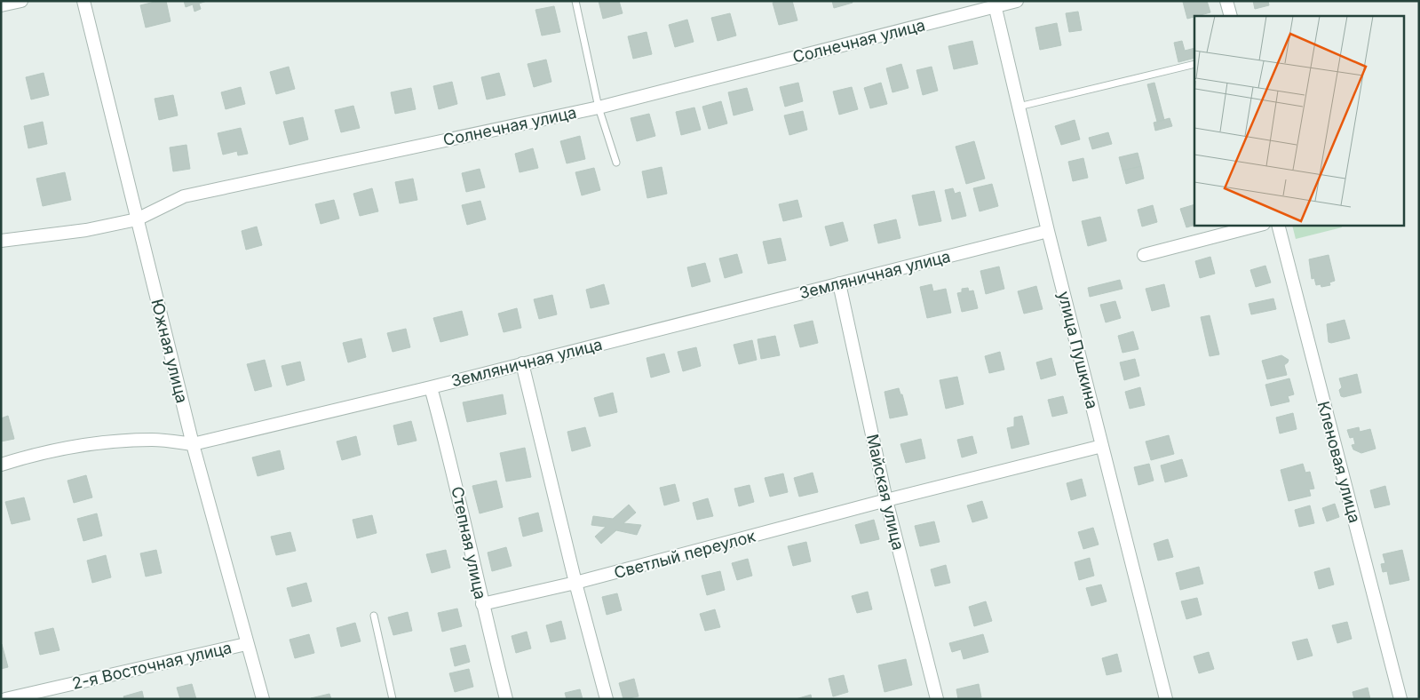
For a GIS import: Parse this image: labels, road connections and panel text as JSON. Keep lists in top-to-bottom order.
{
  "streets": {
    "street": [
      "Солнечная улица",
      "Земляничная улица",
      "улица Пушкина",
      "Южная улица",
      "Кленовая улица",
      "Майская улица",
      "Степная улица",
      "Светлый переулок",
      "2-я Восточная улица"
    ]
  },
  "crossings": [
    ["Солнечная улица", "улица Пушкина"],
    ["Солнечная улица", "Южная улица"],
    ["Земляничная улица", "улица Пушкина"],
    ["Земляничная улица", "Южная улица"],
    ["Земляничная улица", "Майская улица"],
    ["Земляничная улица", "Степная улица"],
    ["улица Пушкина", "Светлый переулок"],
    ["Южная улица", "2-я Восточная улица"],
    ["Майская улица", "Светлый переулок"],
    ["Степная улица", "Светлый переулок"]
  ]
}
